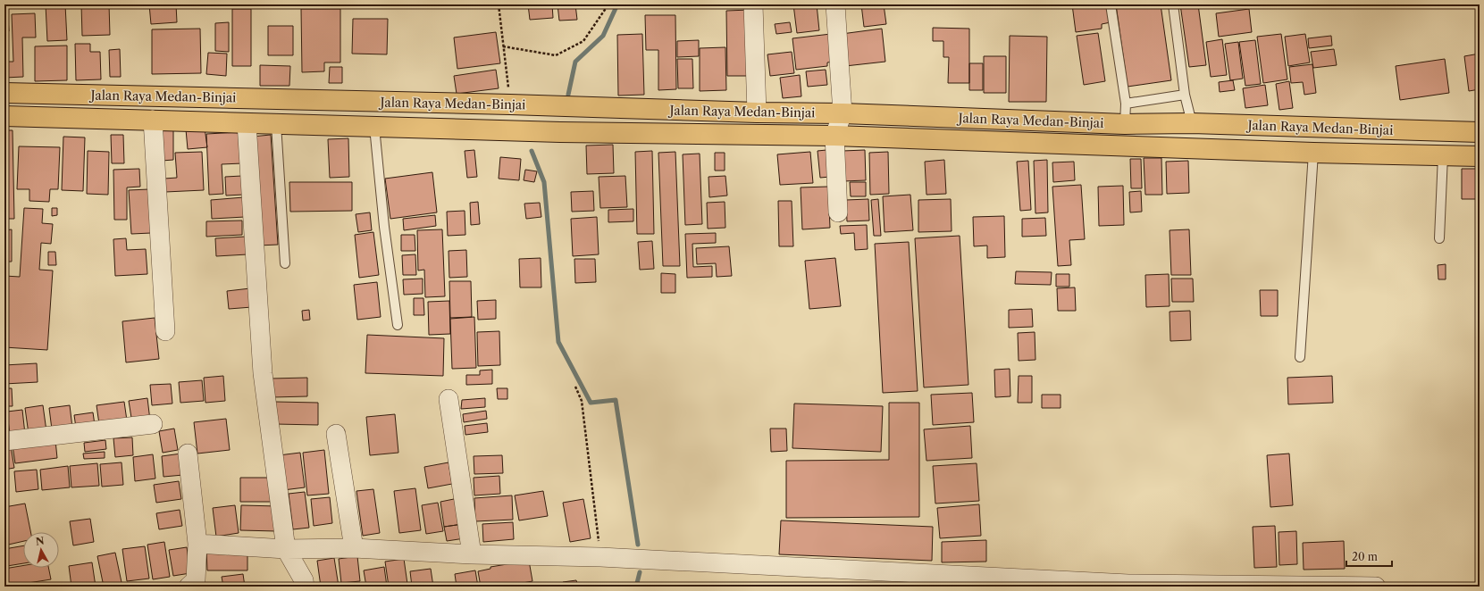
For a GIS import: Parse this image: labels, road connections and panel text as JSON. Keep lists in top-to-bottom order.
{
  "streets": {
    "main road": ["Jalan Raya Medan-Binjai"]
  },
  "scale_bar": "20 m",
  "north": "top"
}
